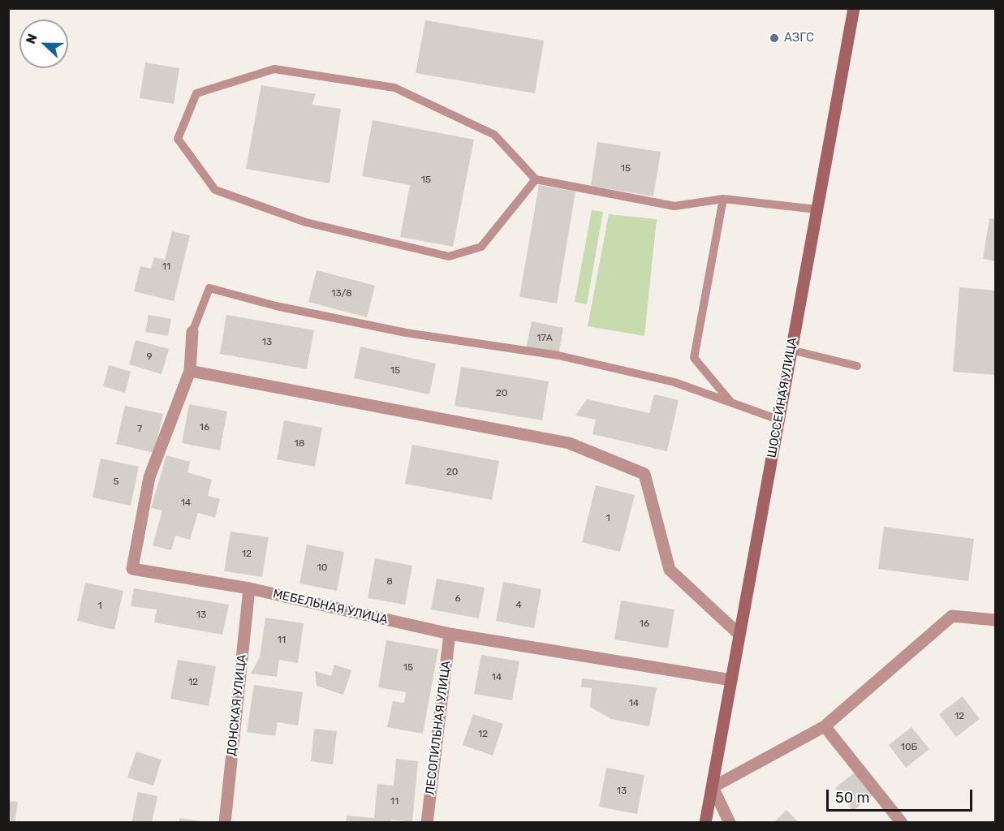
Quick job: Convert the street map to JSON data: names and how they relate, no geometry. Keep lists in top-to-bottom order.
{
  "streets": {
    "main road": ["ШОССЕЙНАЯ УЛИЦА"],
    "street": ["МЕБЕЛЬНАЯ УЛИЦА", "ДОНСКАЯ УЛИЦА", "ЛЕСОПИЛЬНАЯ УЛИЦА"]
  },
  "crossings": [
    ["ШОССЕЙНАЯ УЛИЦА", "МЕБЕЛЬНАЯ УЛИЦА"],
    ["МЕБЕЛЬНАЯ УЛИЦА", "ДОНСКАЯ УЛИЦА"],
    ["МЕБЕЛЬНАЯ УЛИЦА", "ЛЕСОПИЛЬНАЯ УЛИЦА"]
  ],
  "places": ["АЗГС"],
  "house_numbers": [
    "15",
    "15",
    "11",
    "13/8",
    "17А",
    "13",
    "9",
    "15",
    "20",
    "16",
    "7",
    "18",
    "20",
    "5",
    "14",
    "1",
    "12",
    "10",
    "8",
    "6",
    "4",
    "1",
    "13",
    "16",
    "11",
    "15",
    "14",
    "12",
    "14",
    "12",
    "12",
    "10Б",
    "13",
    "11"
  ],
  "scale_bar": "50 m",
  "north": "left"
}
